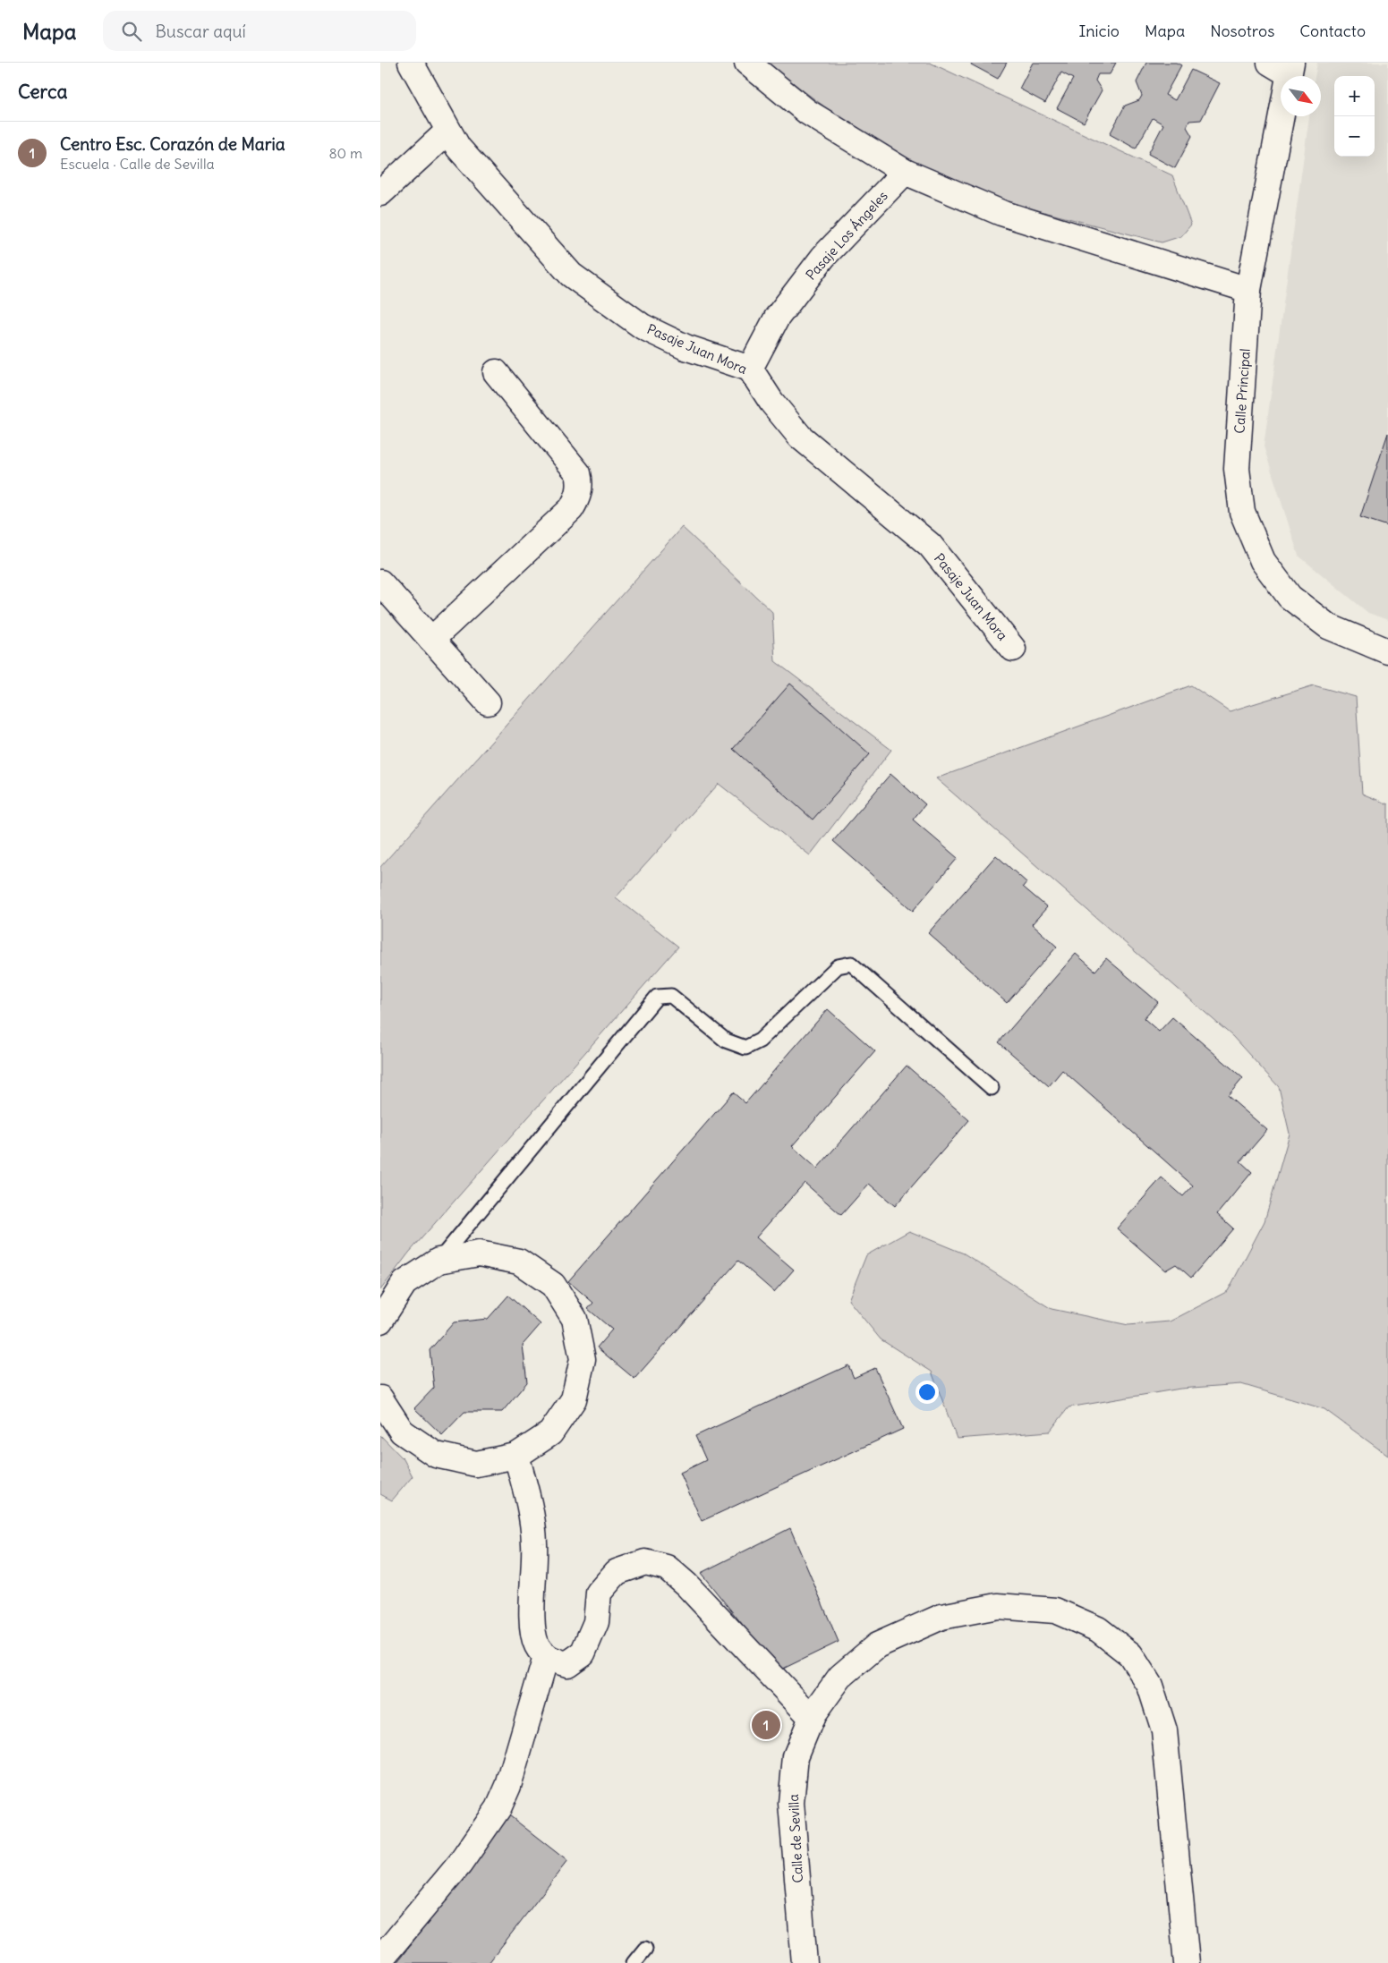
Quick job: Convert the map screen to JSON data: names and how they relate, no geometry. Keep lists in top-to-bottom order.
{
  "streets": {
    "street": [
      "Pasaje Los Ángeles",
      "Pasaje Juan Mora",
      "Calle Principal",
      "Calle de Sevilla"
    ]
  },
  "crossings": [
    ["Pasaje Los Ángeles", "Pasaje Juan Mora"]
  ],
  "north": "bottom right",
  "page": {
    "header": "Mapa",
    "search": "Buscar aquí",
    "nav": [
      "Inicio",
      "Mapa",
      "Nosotros",
      "Contacto"
    ],
    "heading": "Cerca",
    "map_buttons": ["+", "−"],
    "list": [
      {
        "mark": "1",
        "name": "Centro Esc. Corazón de Maria",
        "note": "Escuela · Calle de Sevilla",
        "value": "80 m"
      }
    ],
    "pins": "1"
  }
}
